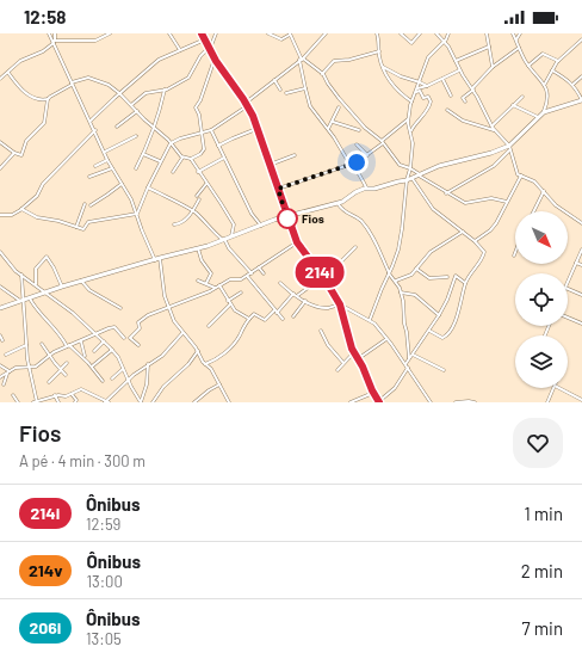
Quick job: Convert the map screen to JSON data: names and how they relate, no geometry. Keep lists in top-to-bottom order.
{
  "places": ["Fios"],
  "lines": ["bus line 214i"],
  "north": "bottom right",
  "page": {
    "status": "12:58",
    "on_map": "214i",
    "heading": ["Fios", "A pé · 4 min · 300 m"],
    "list": [
      {
        "mark": "214i",
        "name": "Ônibus",
        "note": "12:59",
        "value": "1 min"
      },
      {
        "mark": "214v",
        "name": "Ônibus",
        "note": "13:00",
        "value": "2 min"
      },
      {
        "mark": "206i",
        "name": "Ônibus",
        "note": "13:05",
        "value": "7 min"
      }
    ]
  }
}
